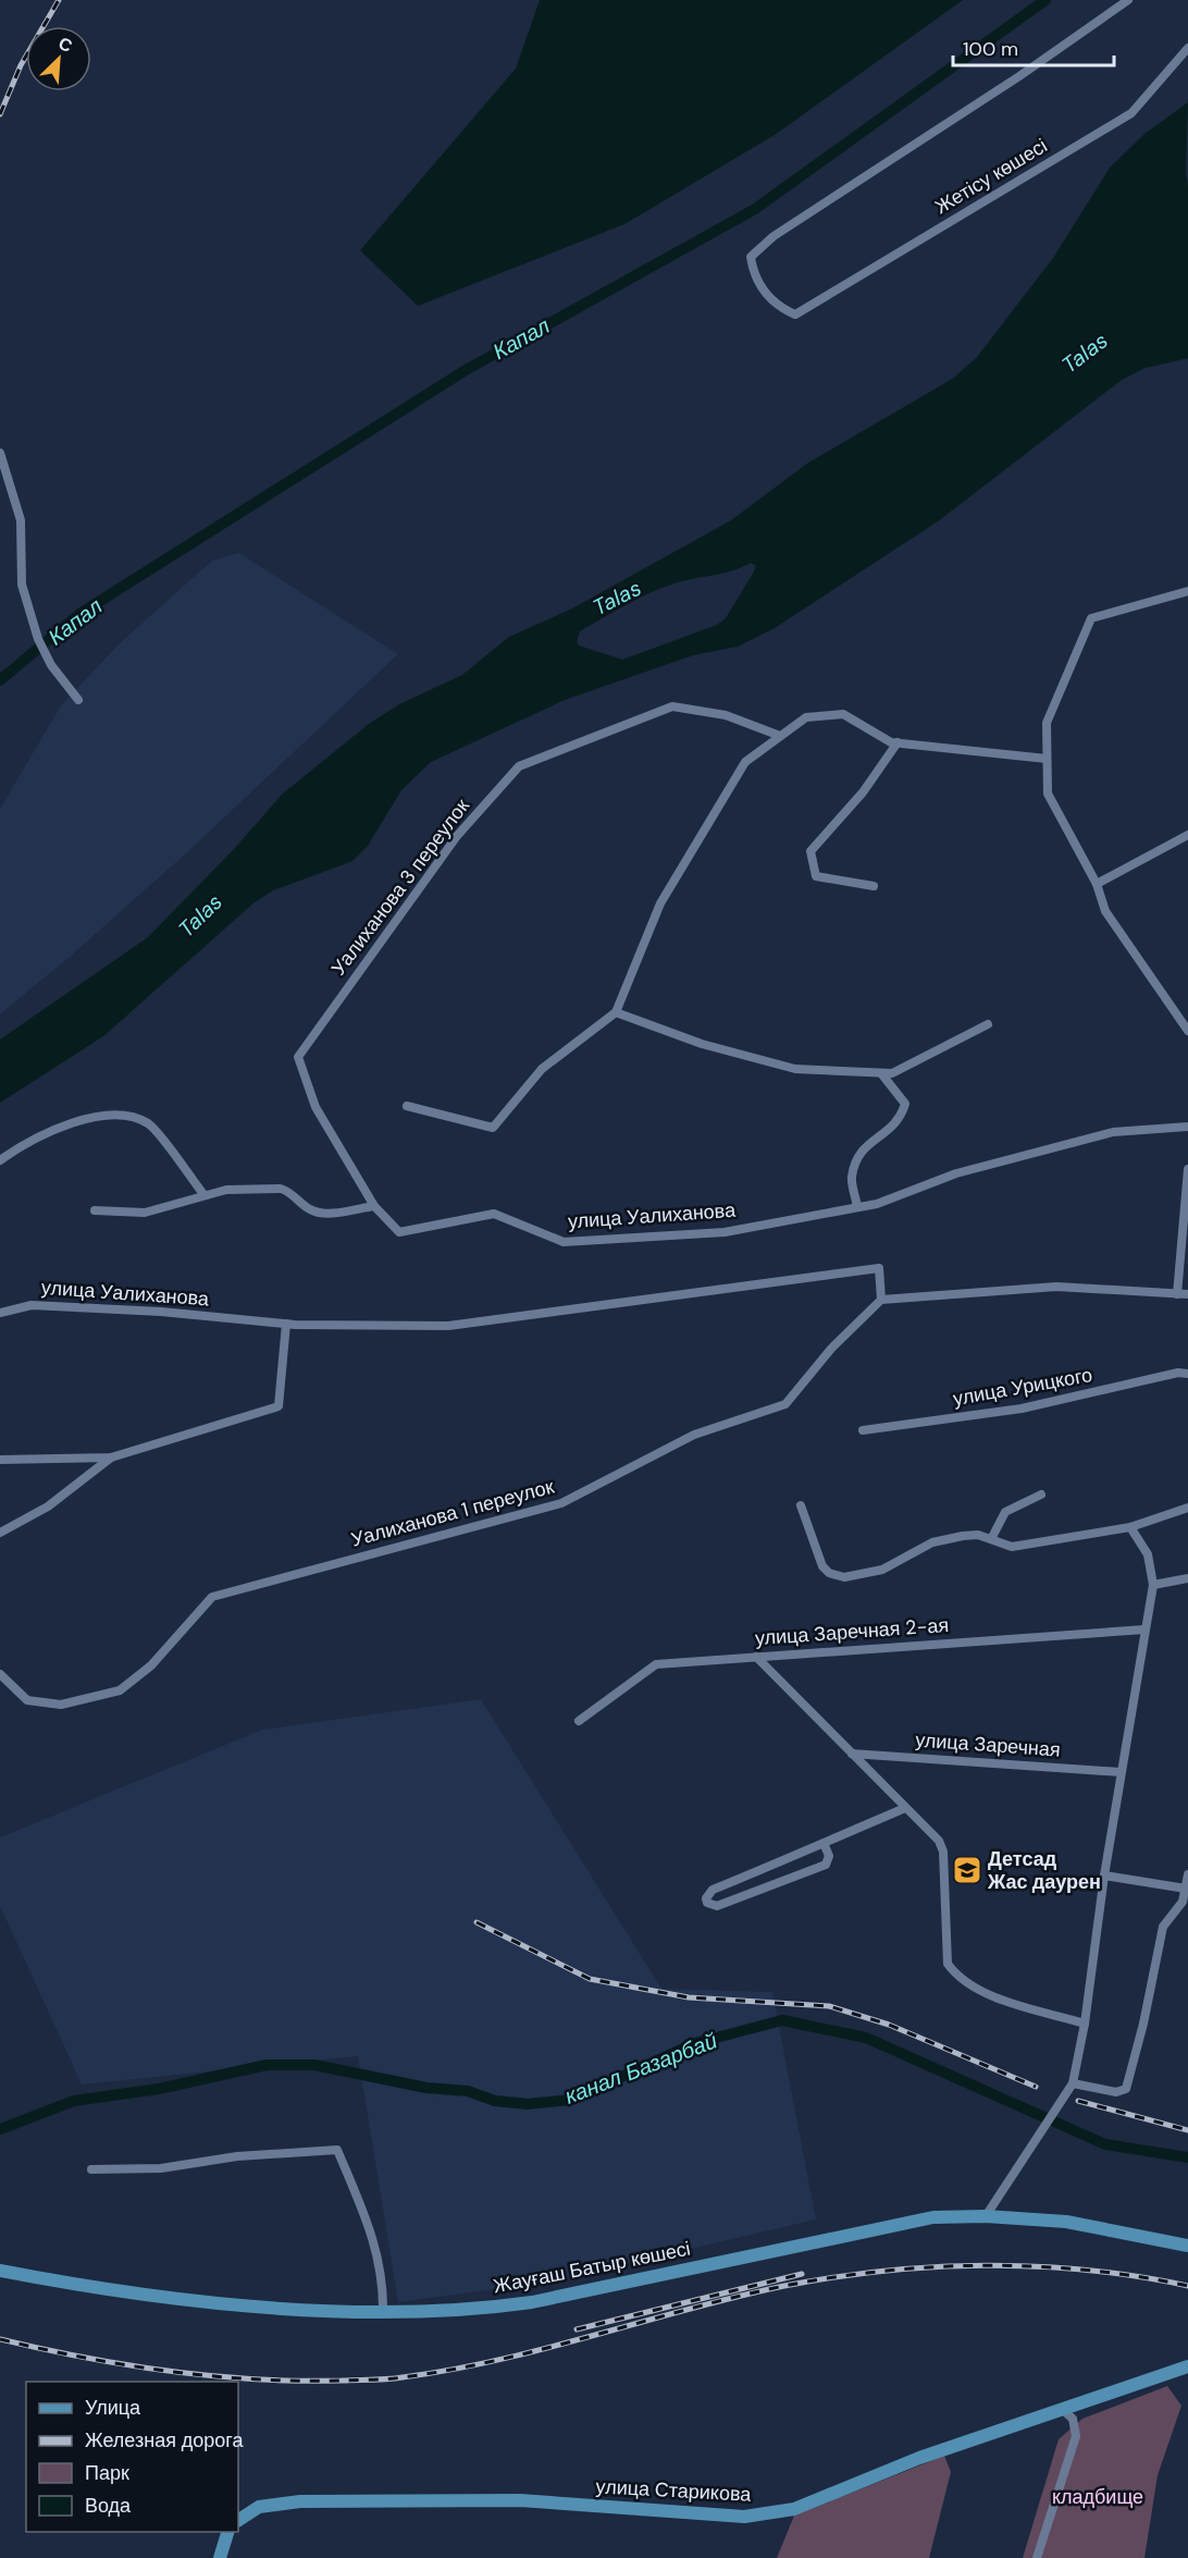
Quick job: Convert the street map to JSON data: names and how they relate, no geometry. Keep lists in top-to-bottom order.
{
  "streets": {
    "main road": ["Жауғаш Батыр көшесі", "улица Старикова"],
    "street": [
      "Жетісу көшесі",
      "Уалиханова 3 переулок",
      "улица Уалиханова",
      "улица Урицкого",
      "Уалиханова 1 переулок",
      "улица Заречная 2-ая",
      "улица Заречная"
    ]
  },
  "crossings": [
    ["Уалиханова 3 переулок", "улица Уалиханова"],
    ["улица Уалиханова", "Уалиханова 1 переулок"]
  ],
  "water": ["Капал", "Talas", "канал Базарбай"],
  "parks": ["кладбище"],
  "places": {
    "school or university": ["Детсад Жас даурен"]
  },
  "legend": [
    "Улица",
    "Железная дорога",
    "Парк",
    "Вода"
  ],
  "scale_bar": "100 m",
  "north": "top right"
}
